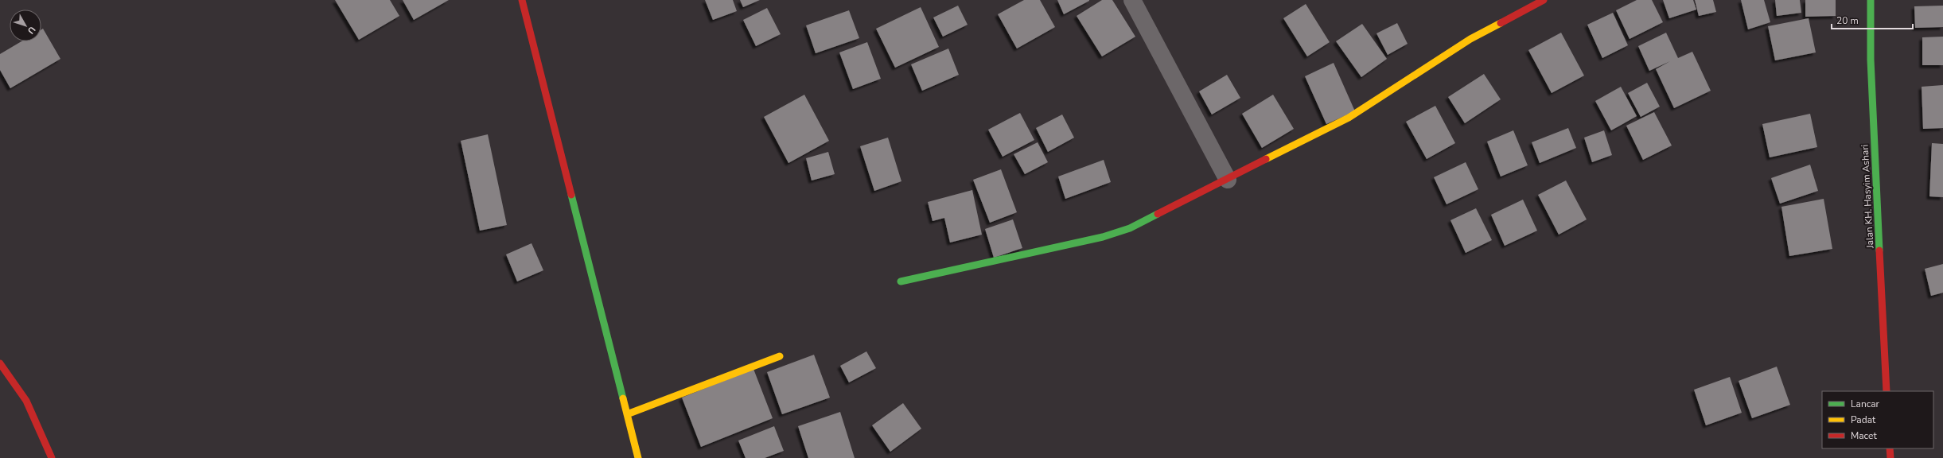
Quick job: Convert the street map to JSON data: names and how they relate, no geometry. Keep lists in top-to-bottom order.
{
  "streets": {
    "street": ["Jalan KH. Hasyim Ashari"]
  },
  "legend": ["Lancar", "Padat", "Macet"],
  "scale_bar": "20 m",
  "north": "bottom right"
}
